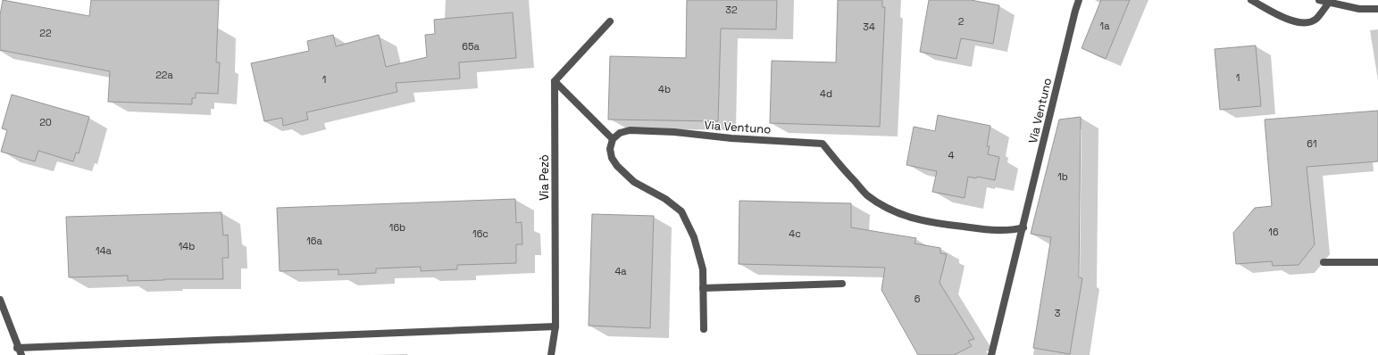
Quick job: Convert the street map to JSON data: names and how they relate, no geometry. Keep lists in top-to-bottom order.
{
  "streets": {
    "street": ["Via Ventuno", "Via Pezò"]
  },
  "house_numbers": [
    "32",
    "2",
    "1a",
    "34",
    "22",
    "65a",
    "22a",
    "1",
    "1",
    "4b",
    "4d",
    "20",
    "61",
    "4",
    "1b",
    "16b",
    "16",
    "16c",
    "4c",
    "16a",
    "14b",
    "14a",
    "4a",
    "6",
    "3"
  ]
}
